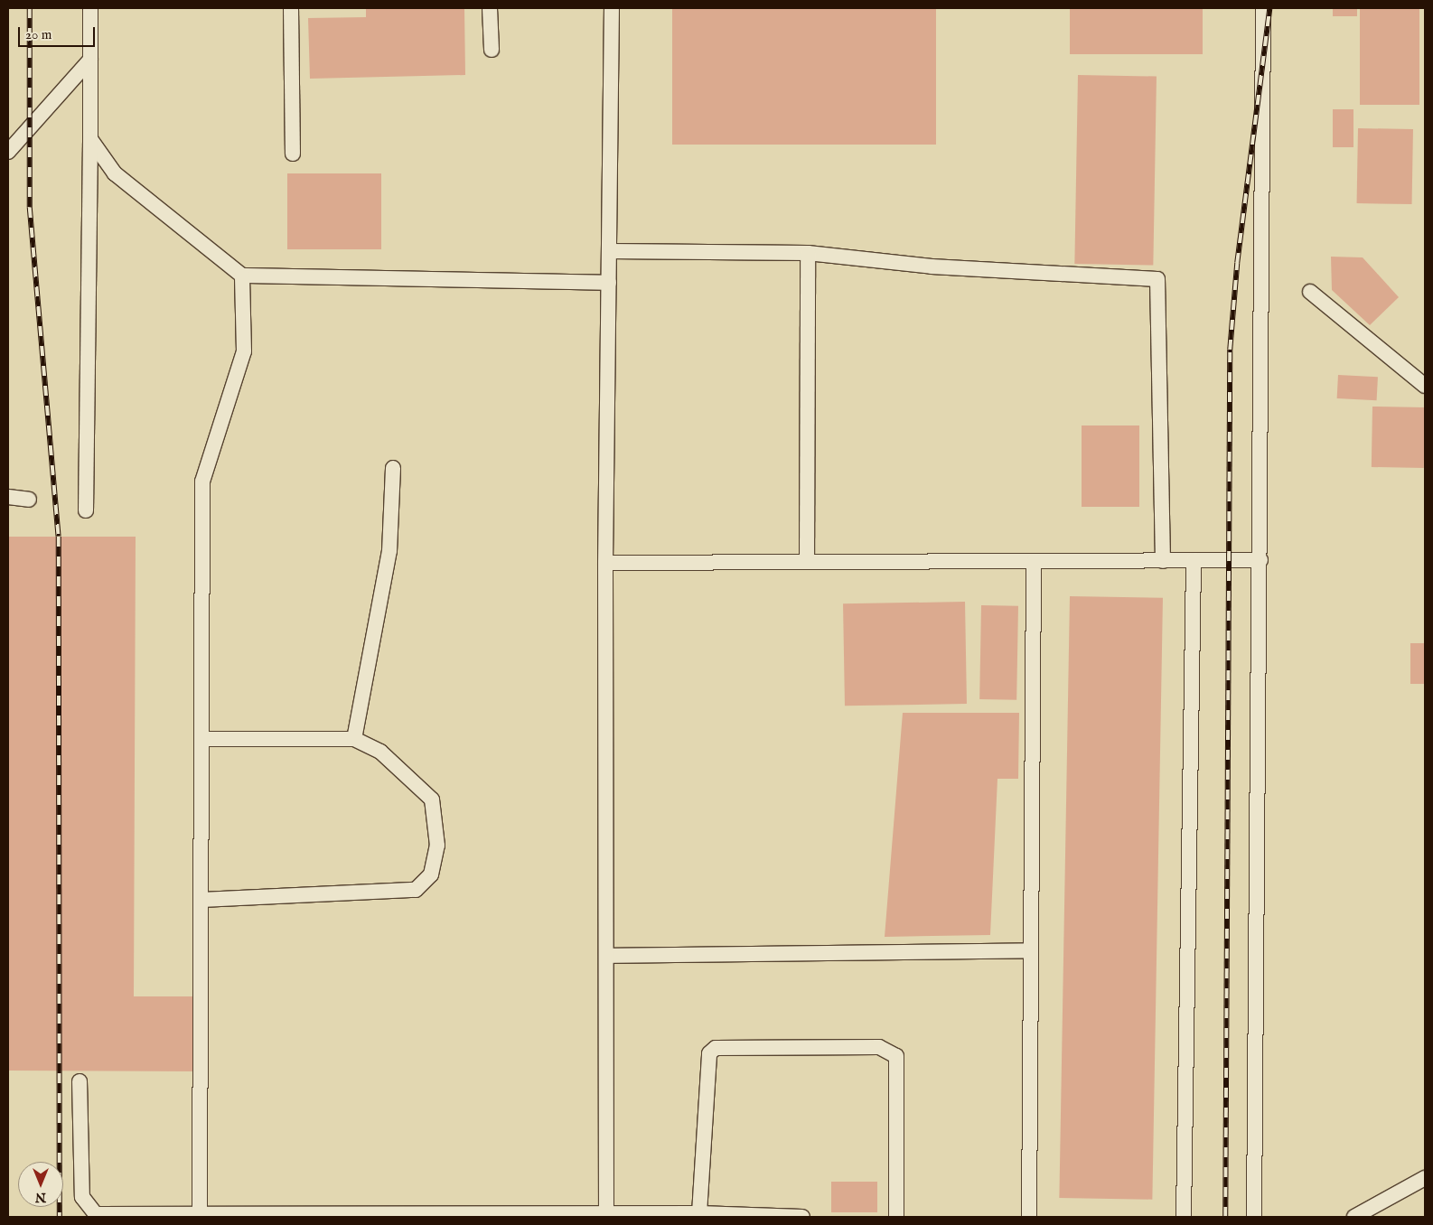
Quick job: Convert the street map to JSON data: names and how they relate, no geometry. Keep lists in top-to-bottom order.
{
  "scale_bar": "20 m",
  "north": "bottom"
}
